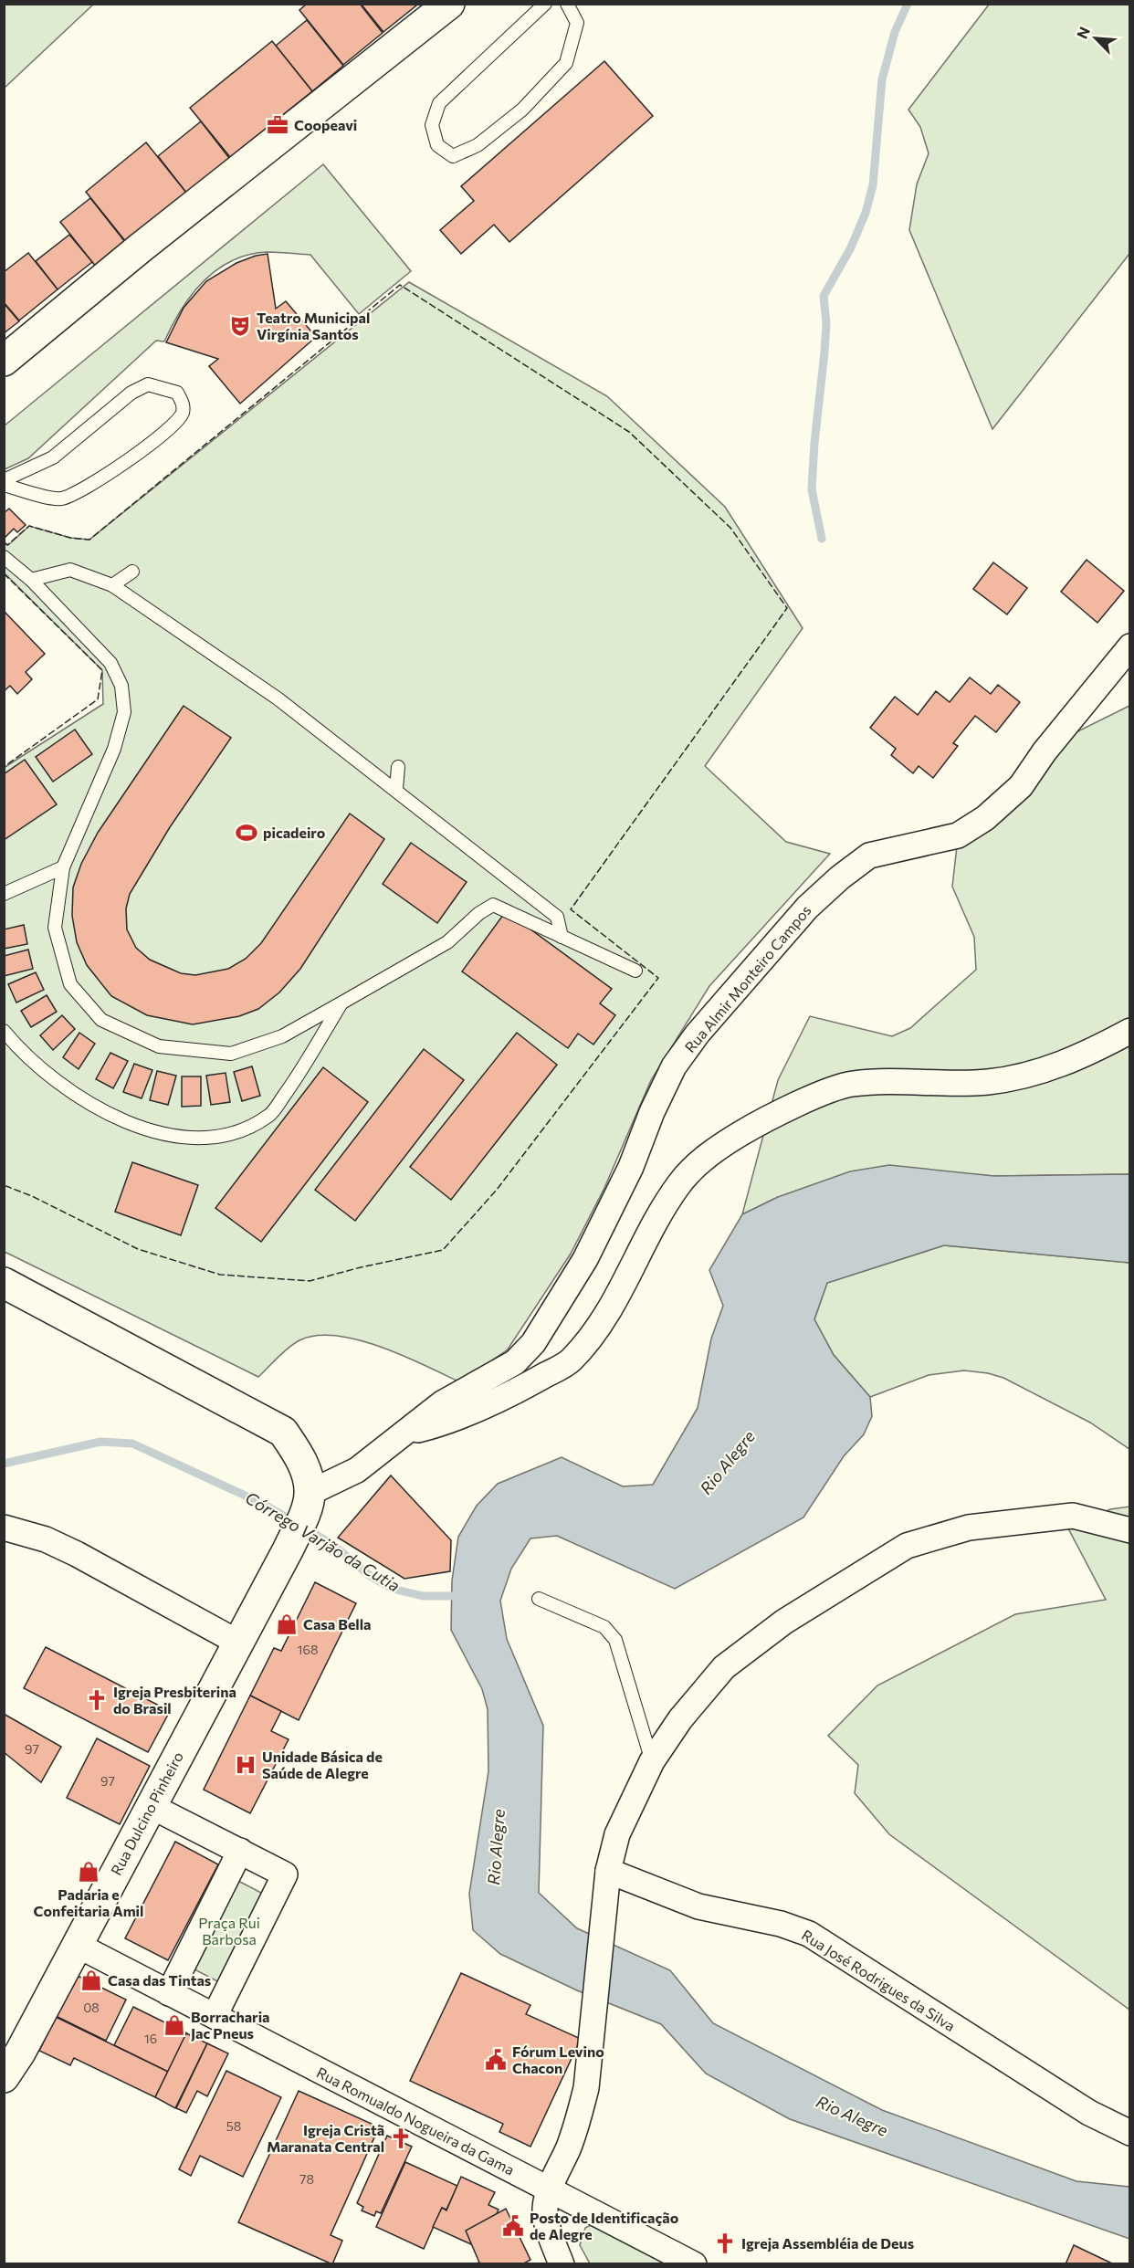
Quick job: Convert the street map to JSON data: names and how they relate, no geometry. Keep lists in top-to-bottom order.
{
  "streets": {
    "highway": ["Rua Dulcino Pinheiro"],
    "street": ["Rua Almir Monteiro Campos", "Rua José Rodrigues da Silva", "Rua Romualdo Nogueira da Gama"]
  },
  "crossings": [
    ["Rua Almir Monteiro Campos", "Rua Dulcino Pinheiro"]
  ],
  "water": ["Rio Alegre", "Córrego Varjão da Cutia"],
  "parks": ["Praça Rui Barbosa"],
  "places": {
    "office": ["Coopeavi"],
    "theatre": ["Teatro Municipal Virgínia Santos"],
    "sports": ["picadeiro"],
    "shop": [
      "Casa Bella",
      "Padaria e Confeitaria Amil",
      "Casa das Tintas",
      "Borracharia Jac Pneus"
    ],
    "church": ["Igreja Presbiterina do Brasil", "Igreja Cristã Maranata Central", "Igreja Assembléia de Deus"],
    "hospital": ["Unidade Básica de Saúde de Alegre"],
    "public building": ["Fórum Levino Chacon", "Posto de Identificação de Alegre"]
  },
  "house_numbers": [
    "168",
    "97",
    "97",
    "08",
    "16",
    "58",
    "78"
  ],
  "north": "top left"
}
